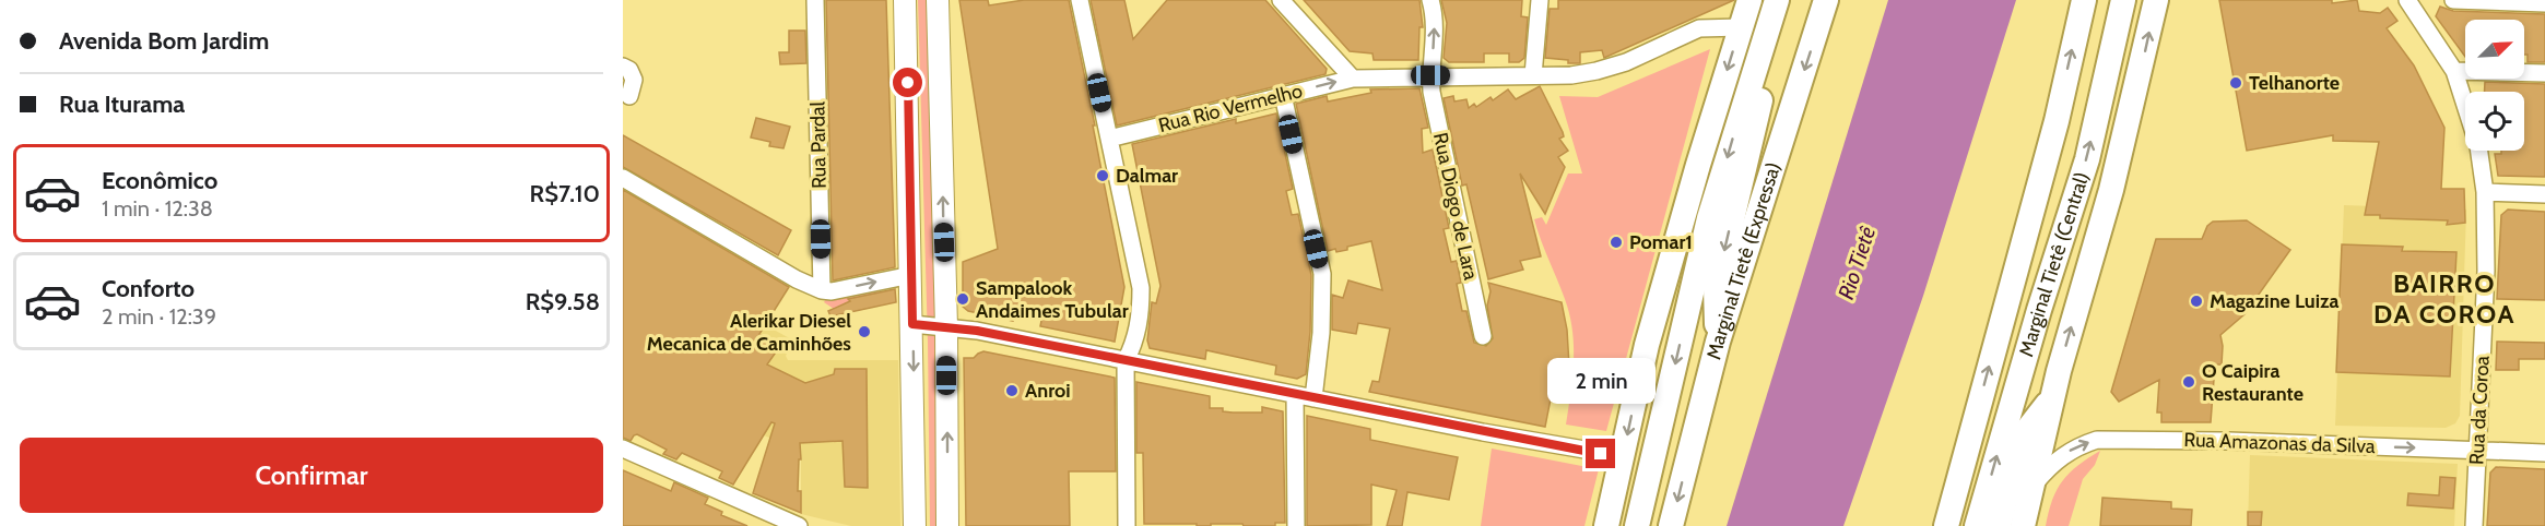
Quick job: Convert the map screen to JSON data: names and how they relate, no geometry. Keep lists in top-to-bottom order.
{
  "streets": {
    "highway": ["Marginal Tietê (Expressa)", "Marginal Tietê (Central)"],
    "street": [
      "Rua Rio Vermelho",
      "Rua Pardal",
      "Rua Diogo de Lara",
      "Rua da Coroa",
      "Rua Amazonas da Silva"
    ]
  },
  "crossings": [
    ["Rua Rio Vermelho", "Rua Diogo de Lara"],
    ["Rua da Coroa", "Rua Amazonas da Silva"]
  ],
  "one_way": ["Rua Amazonas da Silva"],
  "districts": ["BAIRRO DA COROA"],
  "water": ["Rio Tietê"],
  "places": [
    "Telhanorte",
    "Dalmar",
    "Pomar1",
    "Sampalook Andaimes Tubular",
    "Magazine Luiza",
    "Alerikar Diesel Mecanica de Caminhões",
    "O Caipira Restaurante",
    "Anroi"
  ],
  "north": "top right",
  "page": {
    "banner": ["Avenida Bom Jardim", "Rua Iturama"],
    "list": [
      {
        "name": "Econômico",
        "note": "1 min · 12:38",
        "value": "R$7.10"
      },
      {
        "name": "Conforto",
        "note": "2 min · 12:39",
        "value": "R$9.58"
      }
    ],
    "bubble": "2 min",
    "buttons": "Confirmar"
  }
}
